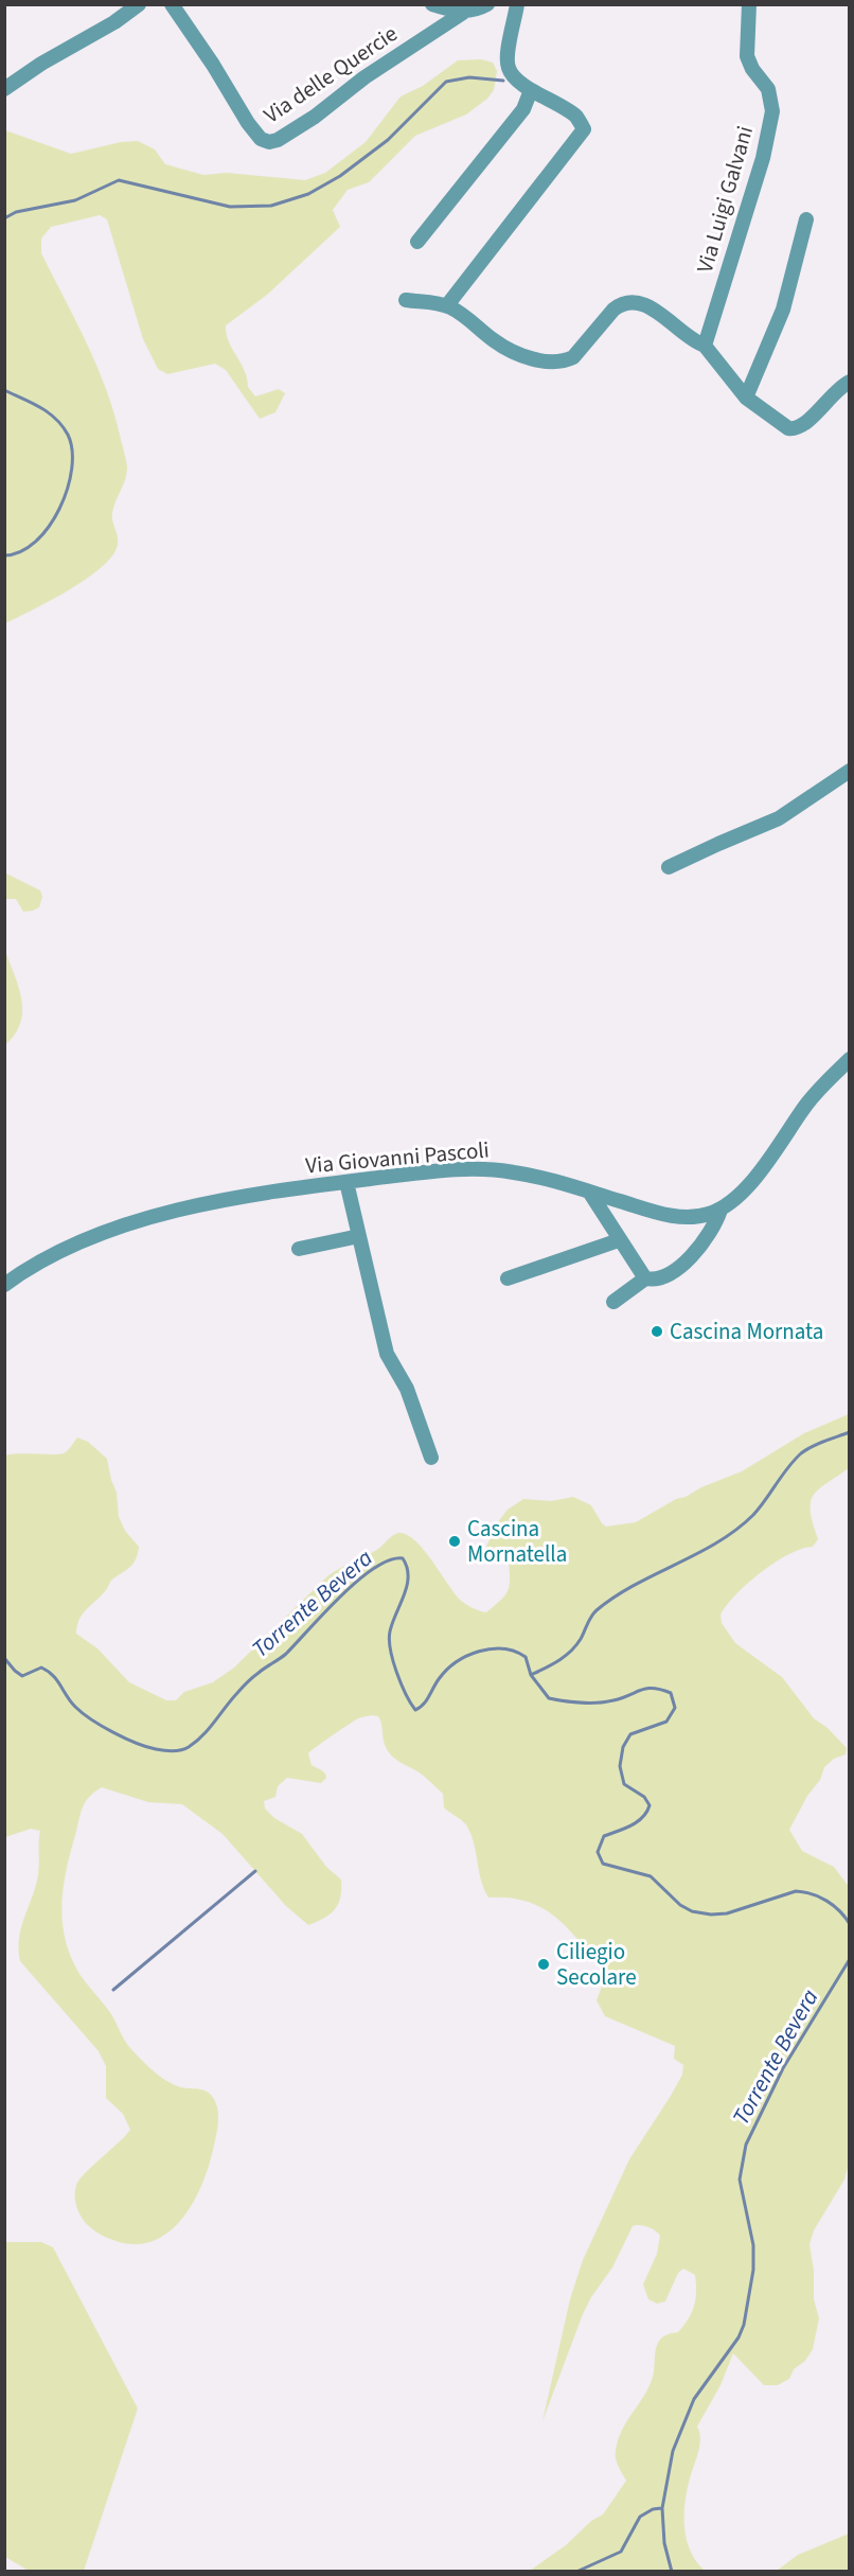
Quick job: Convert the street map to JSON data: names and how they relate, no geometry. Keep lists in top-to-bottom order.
{
  "streets": {
    "street": ["Via delle Quercie", "Via Luigi Galvani", "Via Giovanni Pascoli"]
  },
  "water": ["Torrente Bevera"],
  "places": ["Cascina Mornata", "Cascina Mornatella", "Ciliegio Secolare"]
}
